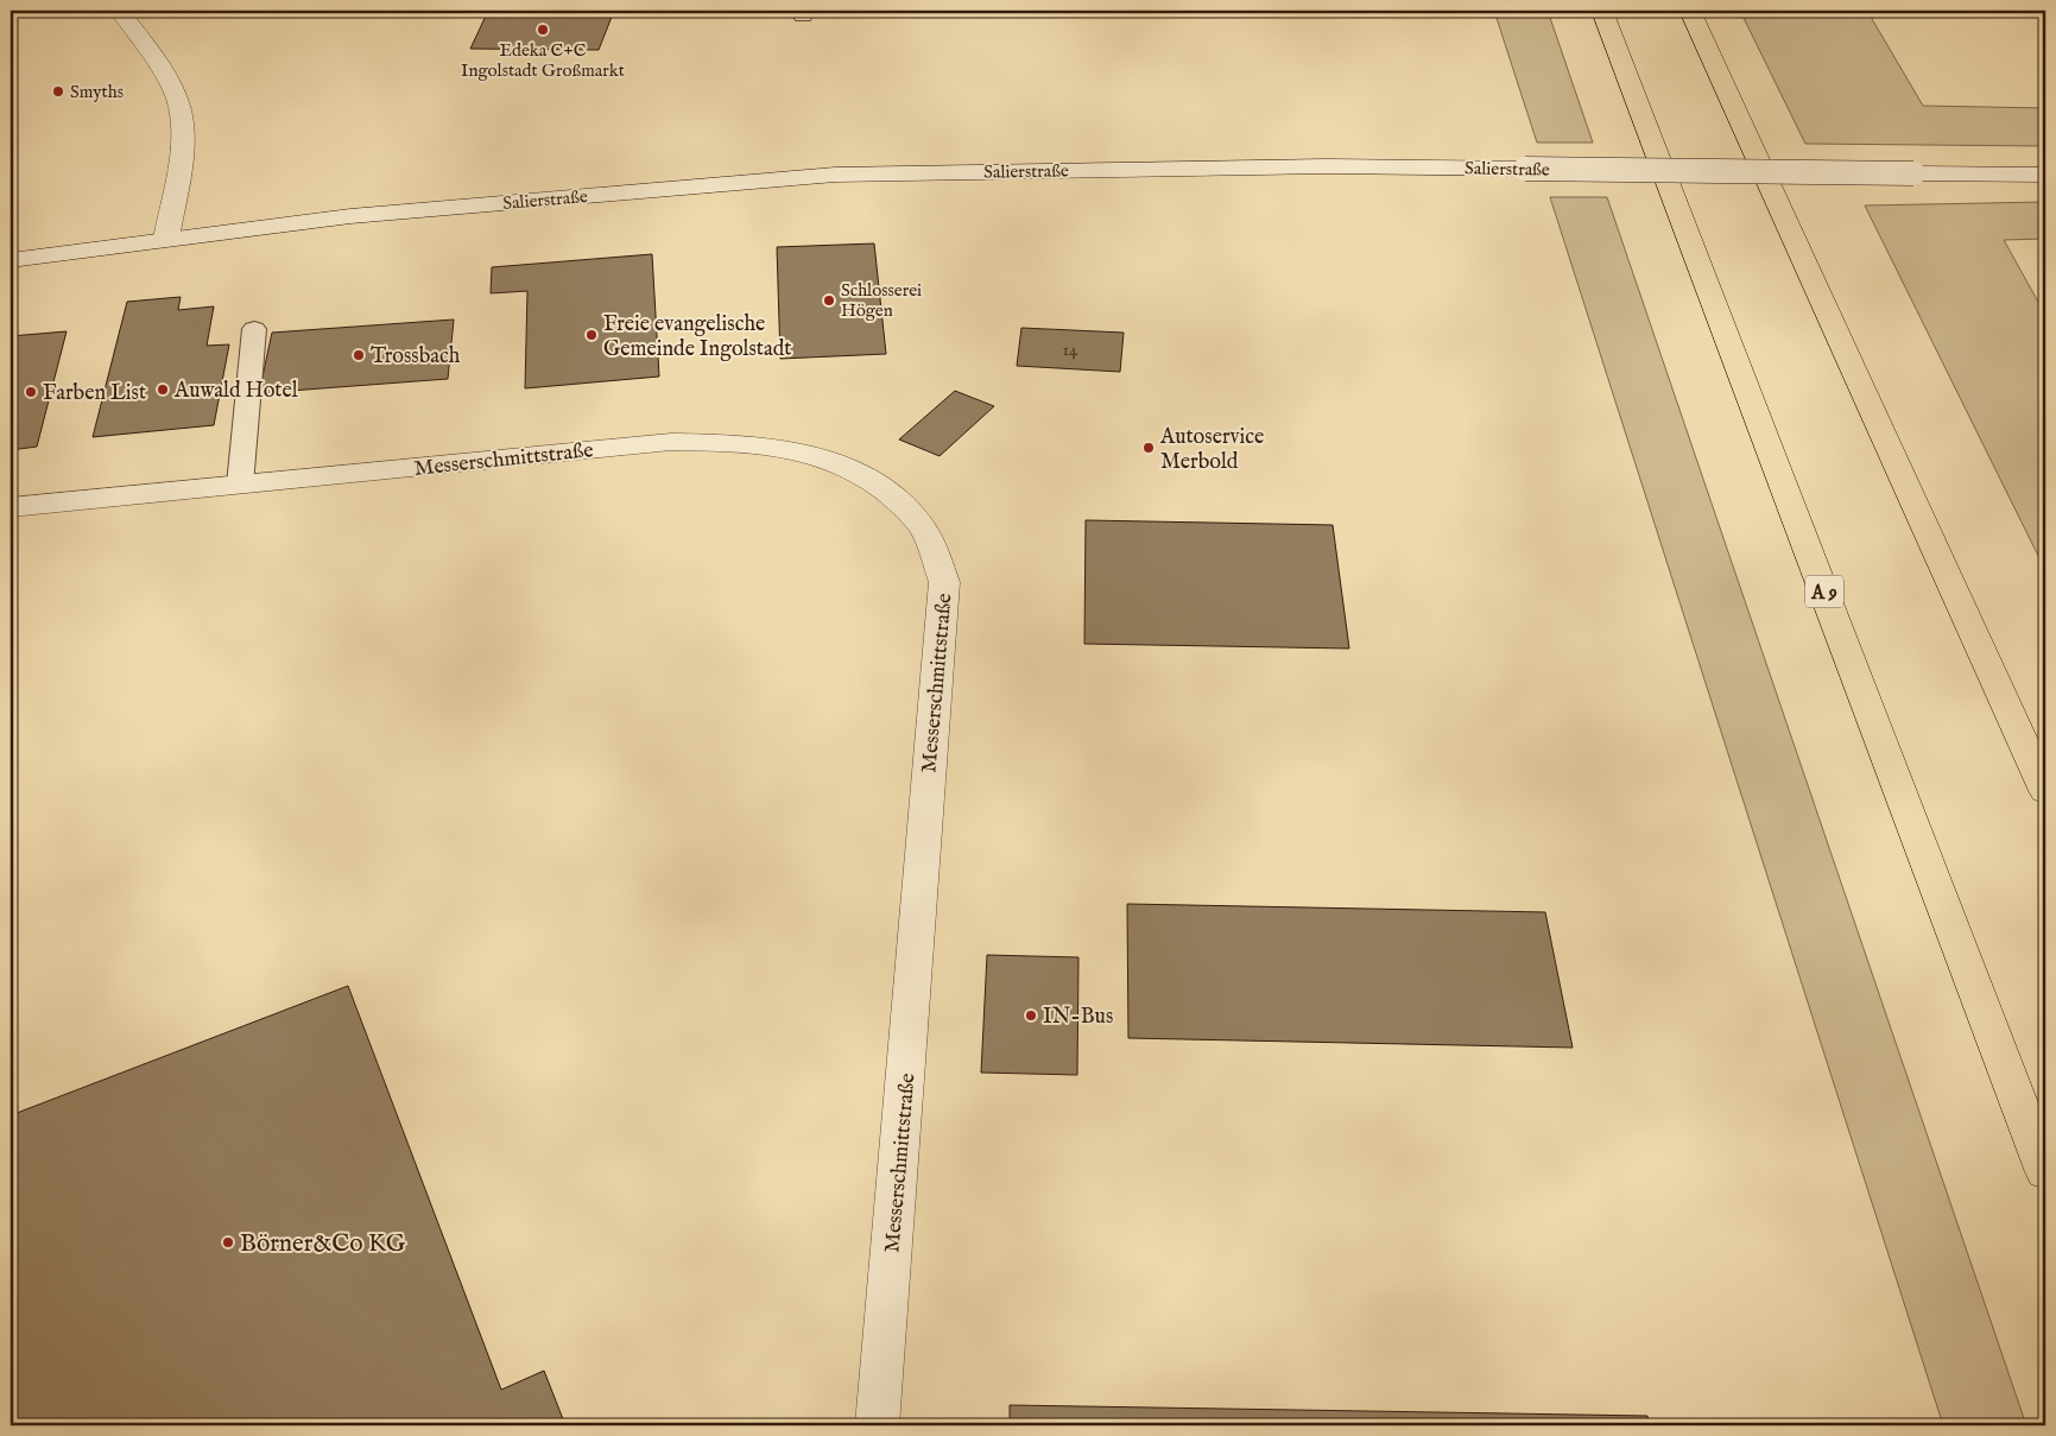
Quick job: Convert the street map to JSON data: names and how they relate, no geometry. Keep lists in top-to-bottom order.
{
  "streets": {
    "highway": ["A 9"],
    "street": ["Salierstraße", "Messerschmittstraße"]
  },
  "places": [
    "Edeka C+C Ingolstadt Großmarkt",
    "Smyths",
    "Schlosserei Högen",
    "Freie evangelische Gemeinde Ingolstadt",
    "Trossbach",
    "Auwald Hotel",
    "Farben List",
    "Autoservice Merbold",
    "IN-Bus",
    "Börner&Co KG"
  ],
  "house_numbers": ["14"]
}
